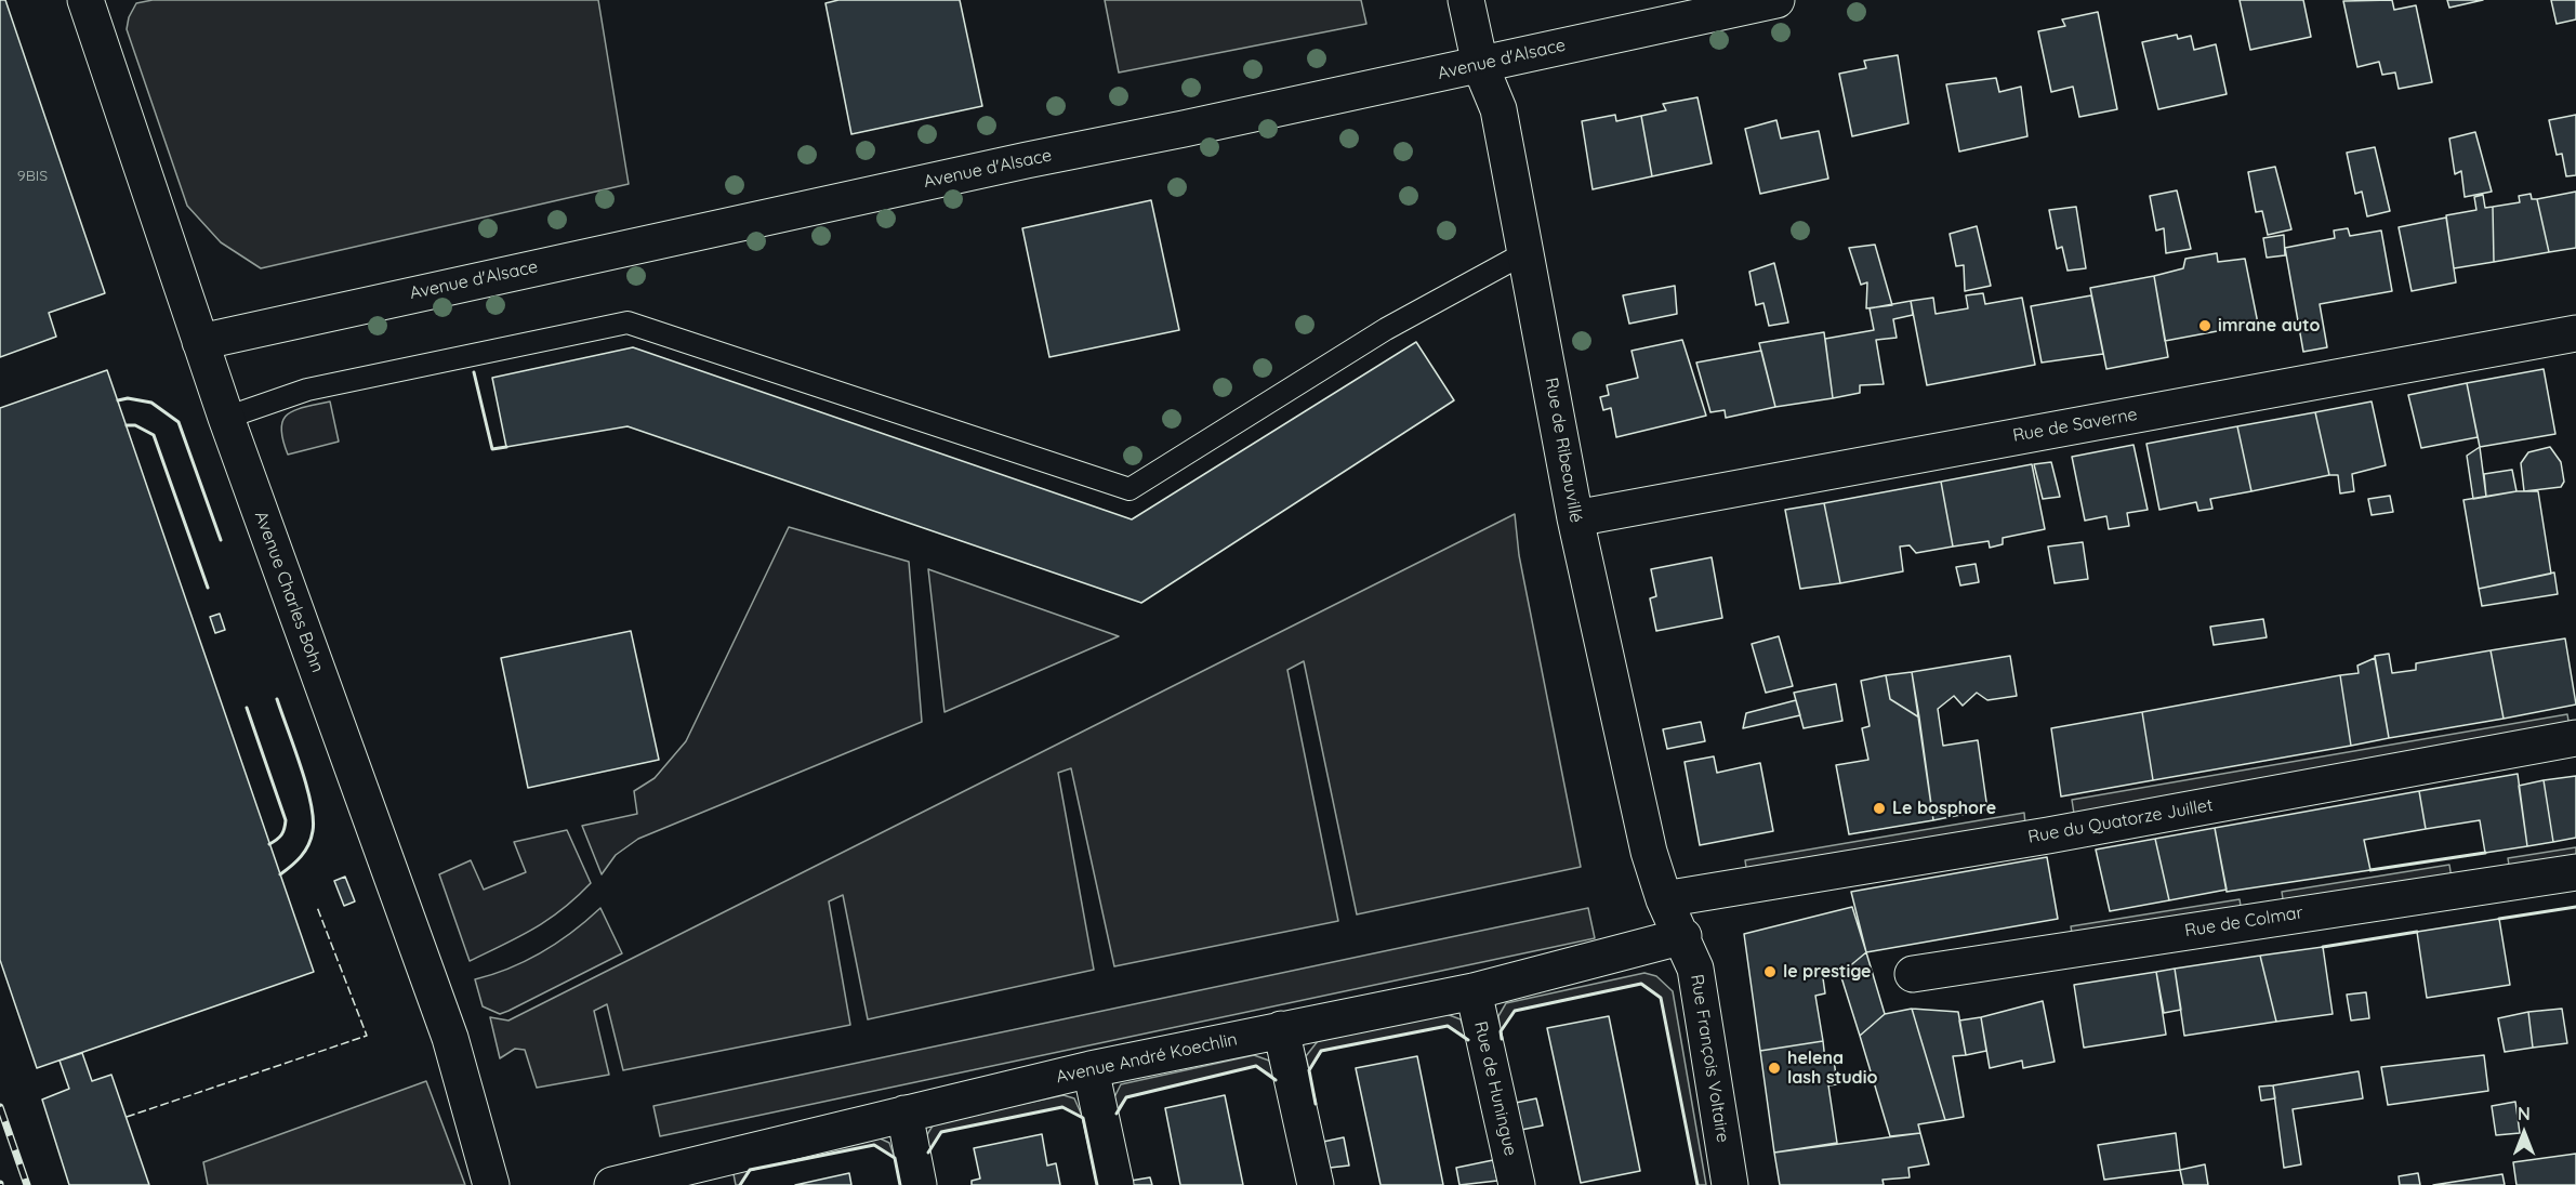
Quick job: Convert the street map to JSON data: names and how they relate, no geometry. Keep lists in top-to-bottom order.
{
  "streets": {
    "street": [
      "Avenue d'Alsace",
      "Rue de Saverne",
      "Rue de Ribeauvillé",
      "Avenue Charles Bohn",
      "Rue du Quatorze Juillet",
      "Rue de Colmar",
      "Avenue André Koechlin",
      "Rue François Voltaire",
      "Rue de Huningue"
    ]
  },
  "crossings": [
    ["Avenue d'Alsace", "Rue de Ribeauvillé"],
    ["Avenue d'Alsace", "Avenue Charles Bohn"],
    ["Rue de Saverne", "Rue de Ribeauvillé"],
    ["Rue de Ribeauvillé", "Rue du Quatorze Juillet"],
    ["Rue de Ribeauvillé", "Rue François Voltaire"],
    ["Rue du Quatorze Juillet", "Rue François Voltaire"],
    ["Avenue André Koechlin", "Rue François Voltaire"],
    ["Avenue André Koechlin", "Rue de Huningue"]
  ],
  "places": [
    "imrane auto",
    "Le bosphore",
    "le prestige",
    "helena lash studio"
  ],
  "house_numbers": ["9BIS"],
  "north": "top"
}
